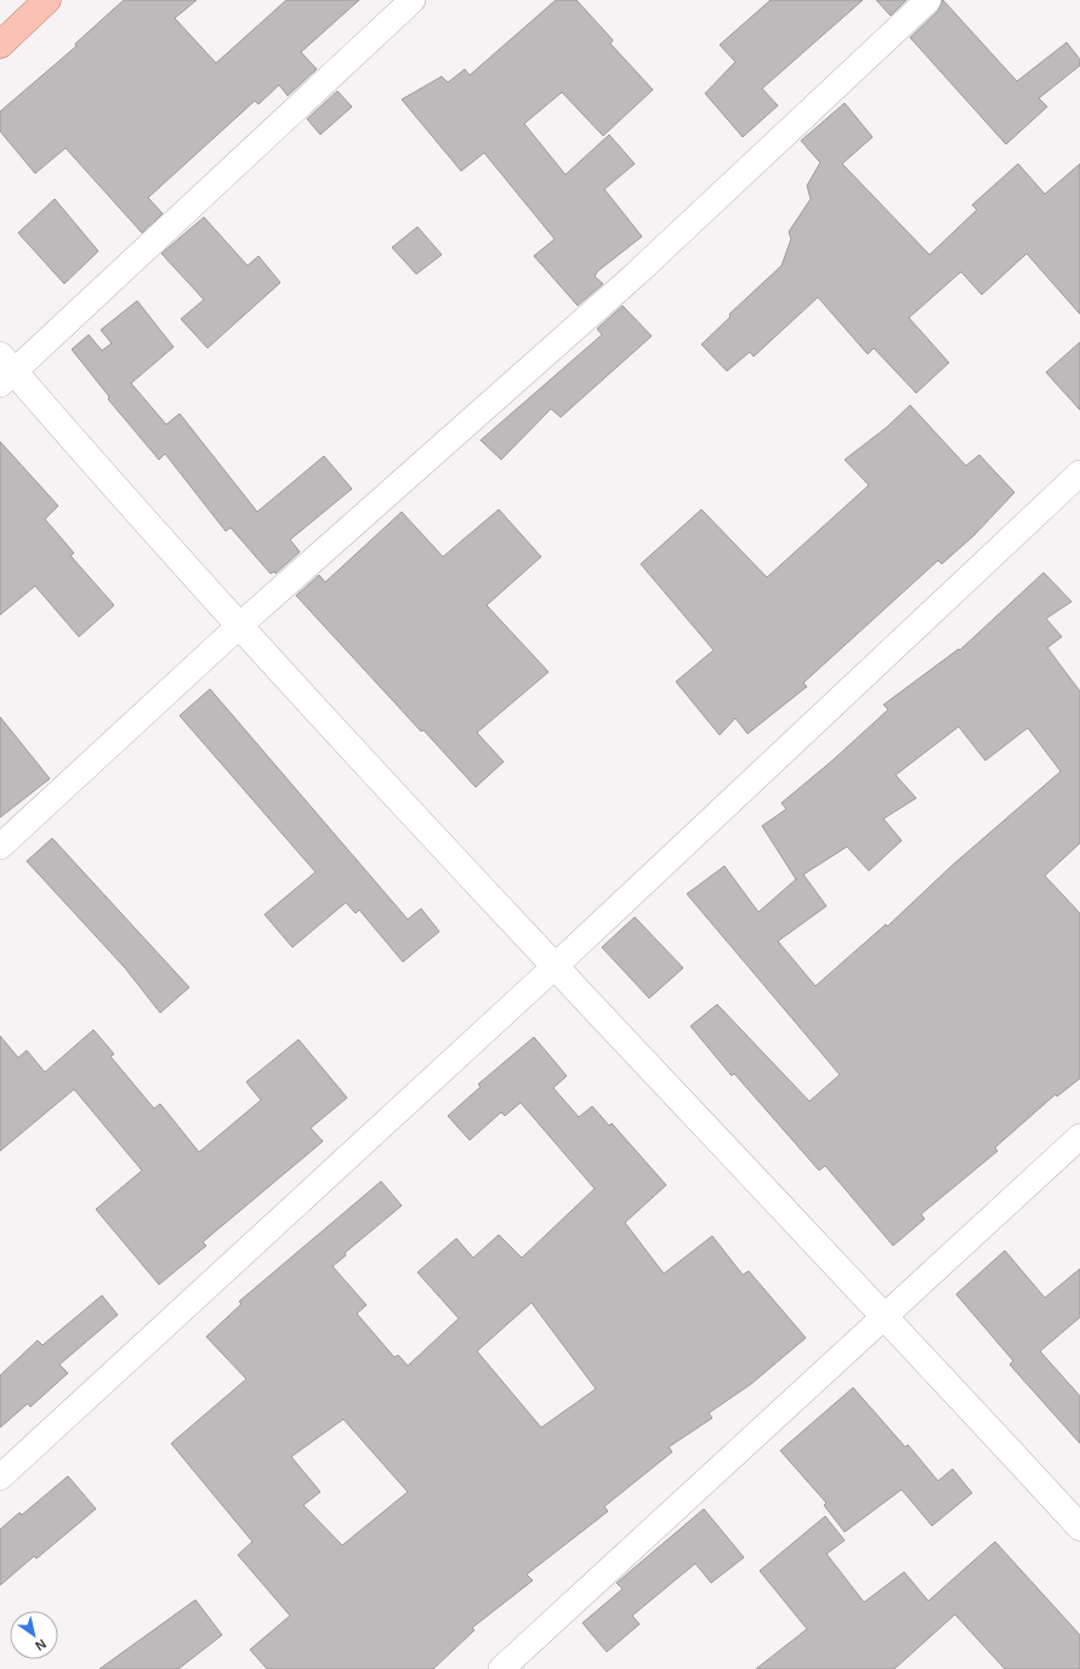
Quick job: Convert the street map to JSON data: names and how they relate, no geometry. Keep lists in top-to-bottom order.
{
  "north": "bottom right"
}
